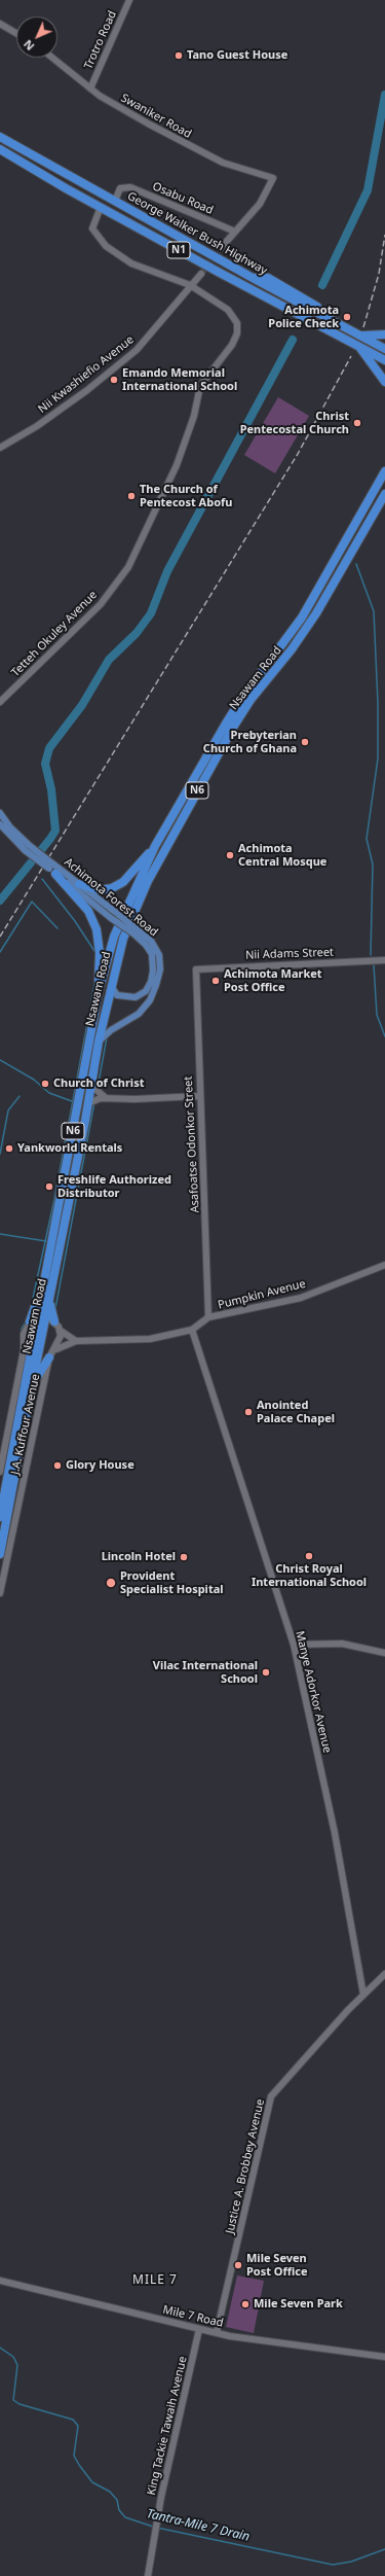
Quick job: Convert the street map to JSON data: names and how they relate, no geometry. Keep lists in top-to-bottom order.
{
  "streets": {
    "highway": [
      "George Walker Bush Highway",
      "N1",
      "Nsawam Road",
      "N6"
    ],
    "main road": ["Achimota Forest Road"],
    "street": [
      "Trotro Road",
      "Swaniker Road",
      "Osabu Road",
      "Nii Kwashiefio Avenue",
      "Tetteh Okuley Avenue",
      "Nii Adams Street",
      "Asafoatse Odonkor Street",
      "Pumpkin Avenue",
      "J.A. Kuffour Avenue",
      "Manye Adorkor Avenue",
      "Justice A. Brobbey Avenue",
      "Mile 7 Road",
      "King Tackie Tawaih Avenue"
    ]
  },
  "crossings": [
    ["Trotro Road", "Swaniker Road"],
    ["Swaniker Road", "Osabu Road"],
    ["Osabu Road", "George Walker Bush Highway"],
    ["George Walker Bush Highway", "Tetteh Okuley Avenue"],
    ["Nii Kwashiefio Avenue", "Tetteh Okuley Avenue"],
    ["Nsawam Road", "Achimota Forest Road"],
    ["Nii Adams Street", "Asafoatse Odonkor Street"],
    ["Asafoatse Odonkor Street", "Pumpkin Avenue"],
    ["Pumpkin Avenue", "Manye Adorkor Avenue"],
    ["Manye Adorkor Avenue", "Justice A. Brobbey Avenue"],
    ["Justice A. Brobbey Avenue", "Mile 7 Road"],
    ["Mile 7 Road", "King Tackie Tawaih Avenue"]
  ],
  "districts": ["MILE 7"],
  "water": ["Tantra-Mile 7 Drain"],
  "places": [
    "Tano Guest House",
    "Achimota Police Check",
    "Emando Memorial International School",
    "Christ Pentecostal Church",
    "The Church of Pentecost Abofu",
    "Prebyterian Church of Ghana",
    "Achimota Central Mosque",
    "Achimota Market Post Office",
    "Church of Christ",
    "Yankworld Rentals",
    "Freshlife Authorized Distributor",
    "Anointed Palace Chapel",
    "Glory House",
    "Christ Royal International School",
    "Lincoln Hotel",
    "Provident Specialist Hospital",
    "Vilac International School",
    "Mile Seven Post Office",
    "Mile Seven Park"
  ],
  "north": "bottom left"
}
